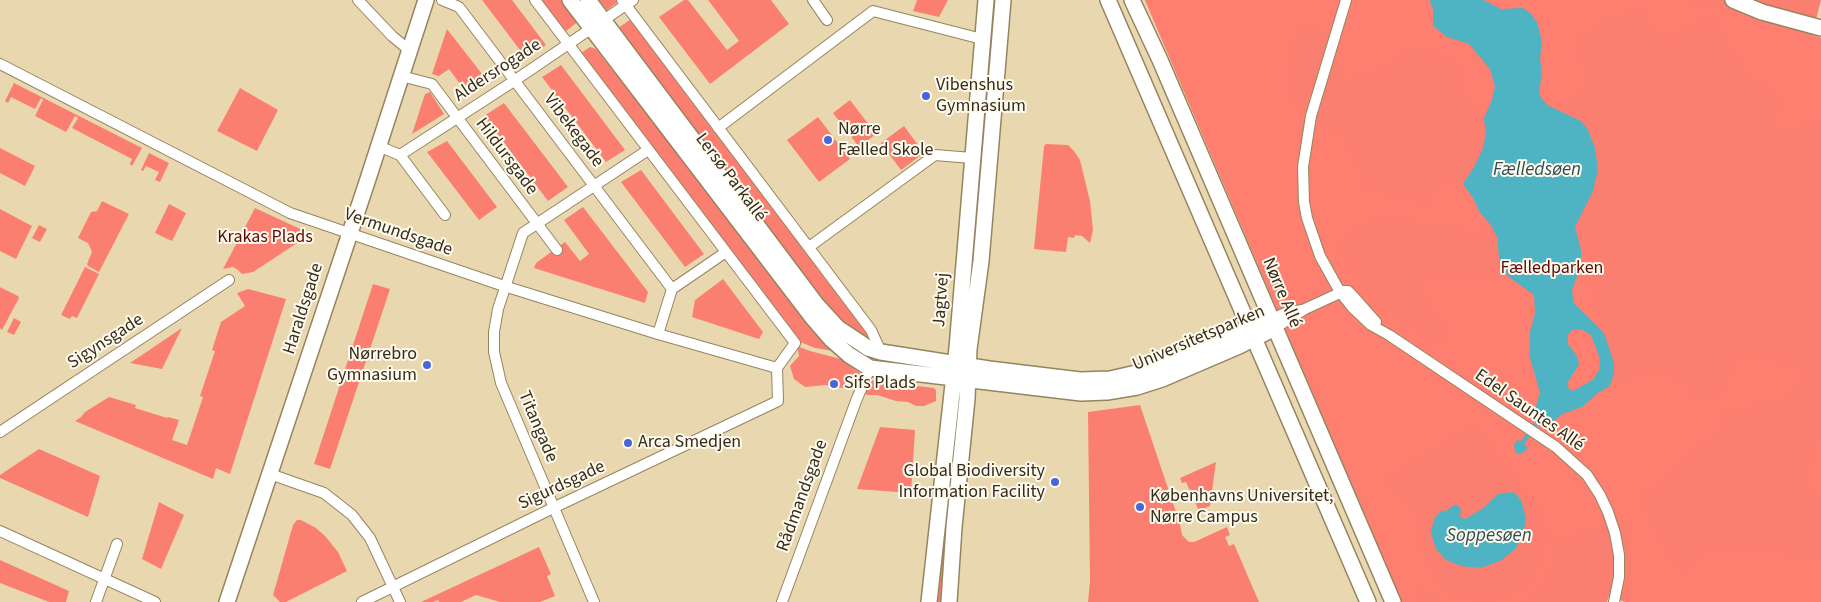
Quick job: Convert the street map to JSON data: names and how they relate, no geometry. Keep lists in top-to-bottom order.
{
  "streets": {
    "street": [
      "Aldersrogade",
      "Vibekegade",
      "Hildursgade",
      "Lersø Parkallé",
      "Vermundsgade",
      "Nørre Allé",
      "Jagtvej",
      "Haraldsgade",
      "Universitetsparken",
      "Sigynsgade",
      "Edel Sauntes Allé",
      "Titangade",
      "Sigurdsgade",
      "Rådmandsgade"
    ]
  },
  "crossings": [
    ["Aldersrogade", "Vibekegade"],
    ["Aldersrogade", "Hildursgade"],
    ["Aldersrogade", "Lersø Parkallé"],
    ["Vibekegade", "Titangade"],
    ["Hildursgade", "Haraldsgade"],
    ["Hildursgade", "Titangade"],
    ["Lersø Parkallé", "Jagtvej"],
    ["Lersø Parkallé", "Universitetsparken"],
    ["Lersø Parkallé", "Rådmandsgade"],
    ["Vermundsgade", "Haraldsgade"],
    ["Vermundsgade", "Titangade"],
    ["Vermundsgade", "Sigurdsgade"],
    ["Nørre Allé", "Universitetsparken"],
    ["Jagtvej", "Universitetsparken"],
    ["Universitetsparken", "Edel Sauntes Allé"],
    ["Titangade", "Sigurdsgade"]
  ],
  "water": ["Fælledsøen", "Soppesøen"],
  "parks": ["Krakas Plads", "Fælledparken"],
  "places": [
    "Vibenshus Gymnasium",
    "Nørre Fælled Skole",
    "Nørrebro Gymnasium",
    "Sifs Plads",
    "Arca Smedjen",
    "Global Biodiversity Information Facility",
    "Københavns Universitet, Nørre Campus"
  ]
}
